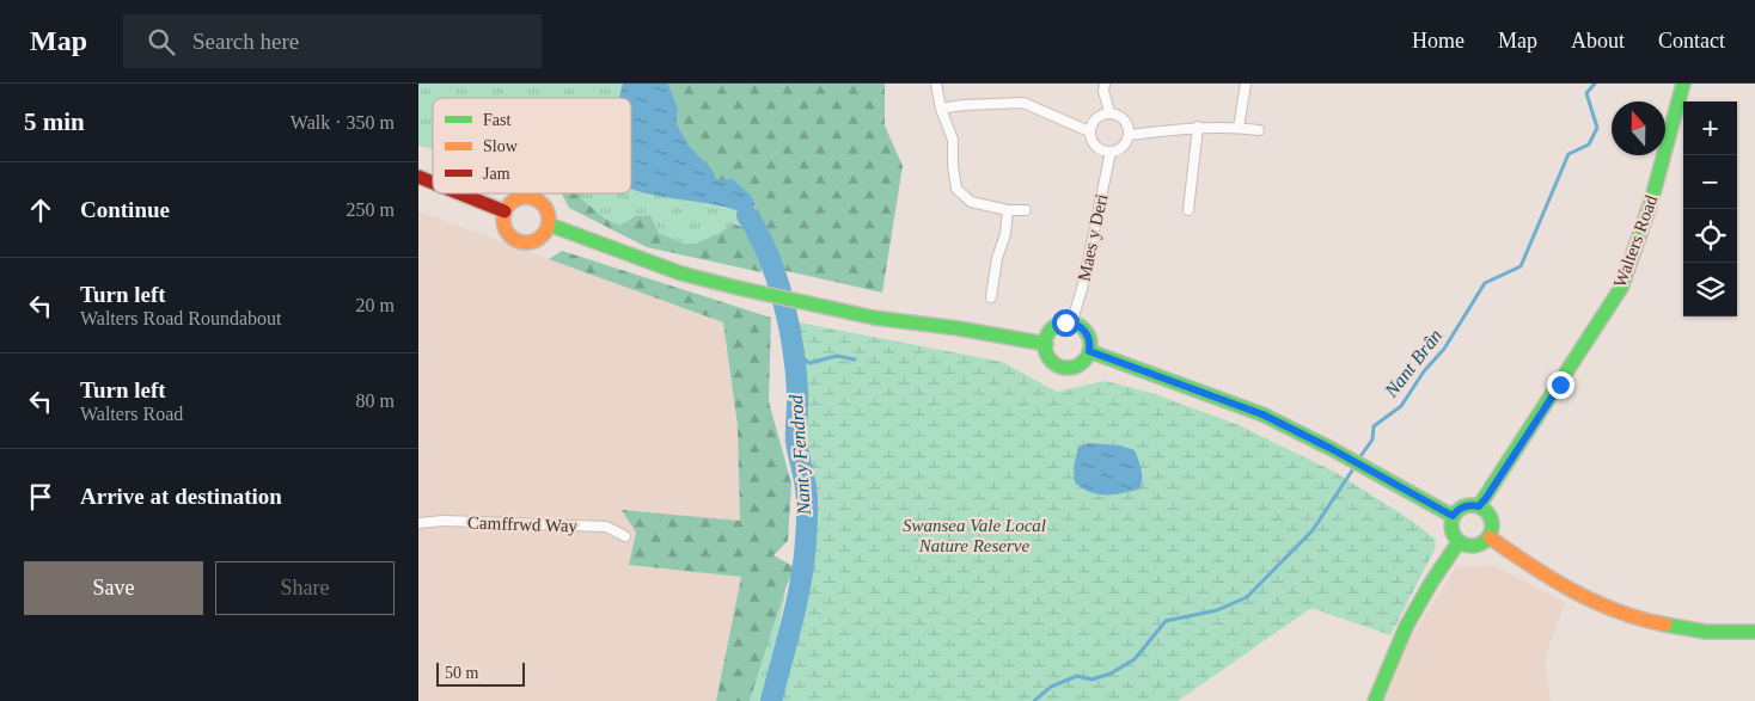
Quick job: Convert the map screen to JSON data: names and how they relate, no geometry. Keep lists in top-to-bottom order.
{
  "streets": {
    "main road": ["Walters Road"],
    "street": ["Maes y Deri", "Camffrwd Way"]
  },
  "water": ["Nant Brân", "Nant y Fendrod"],
  "parks": ["Swansea Vale Local Nature Reserve"],
  "legend": ["Fast", "Slow", "Jam"],
  "scale_bar": "50 m",
  "north": "top",
  "page": {
    "header": "Map",
    "search": "Search here",
    "nav": [
      "Home",
      "Map",
      "About",
      "Contact"
    ],
    "heading": ["5 min", "Walk · 350 m"],
    "map_buttons": ["+", "−"],
    "list": [
      ["Continue", "250 m"],
      ["Turn left", "Walters Road Roundabout", "20 m"],
      ["Turn left", "Walters Road", "80 m"],
      "Arrive at destination"
    ],
    "buttons": ["Save", "Share"],
    "scale": "50 m"
  }
}
